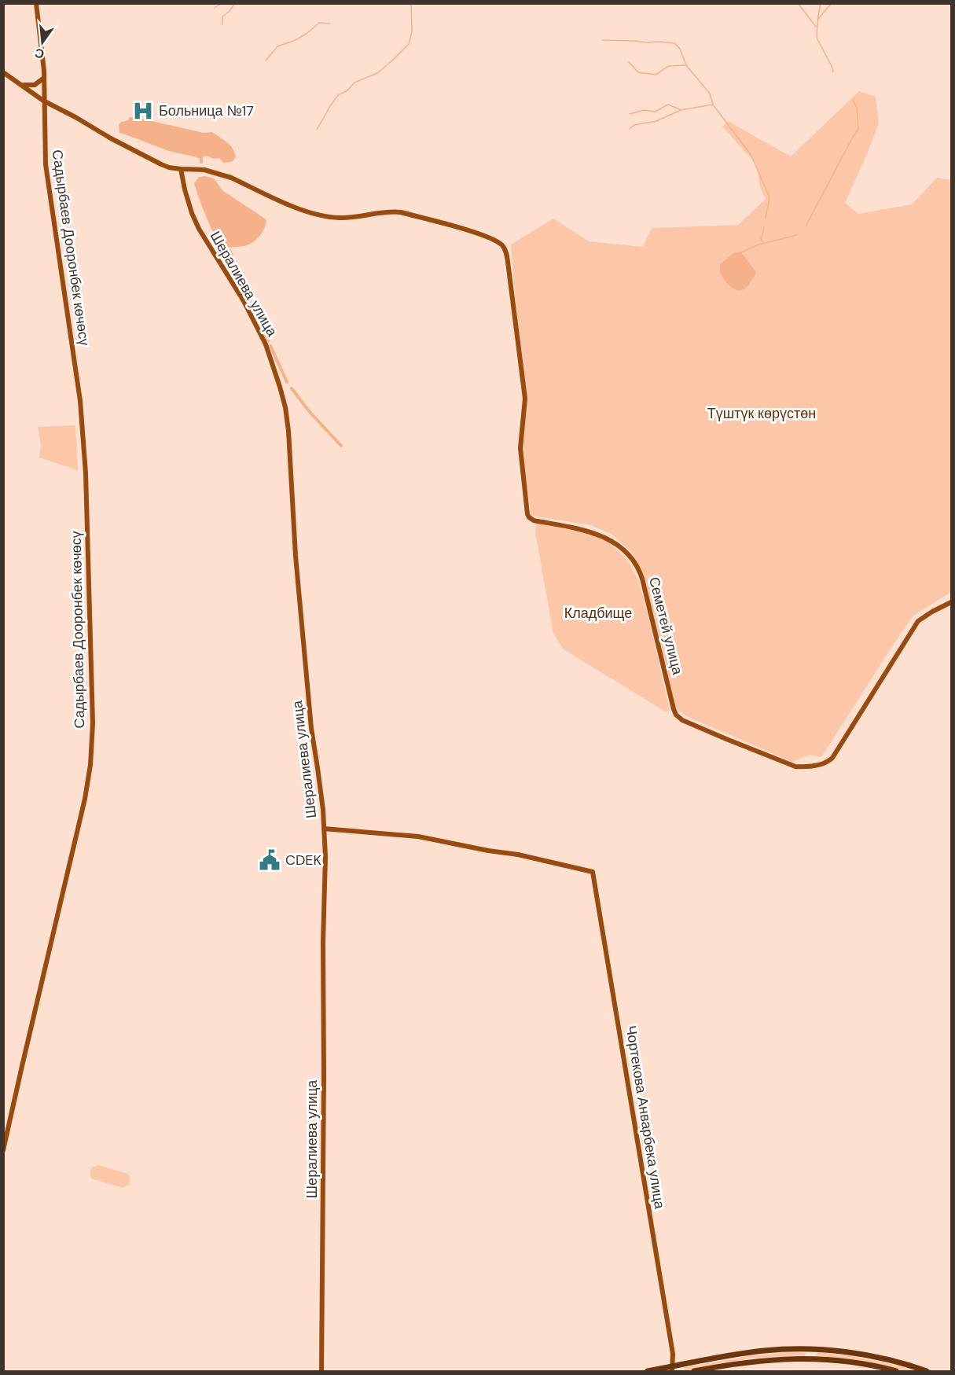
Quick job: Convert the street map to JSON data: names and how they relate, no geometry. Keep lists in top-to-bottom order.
{
  "streets": {
    "street": [
      "Садырбаев Дооронбек көчөсү",
      "Шералиева улица",
      "Семетей улица",
      "Чортекова Анварбека улица"
    ]
  },
  "crossings": [
    ["Шералиева улица", "Семетей улица"],
    ["Шералиева улица", "Чортекова Анварбека улица"]
  ],
  "parks": ["Түштүк көрүстөн", "Кладбище"],
  "places": {
    "hospital": ["Больница №17"],
    "public building": ["CDEK"]
  },
  "north": "bottom"
}
